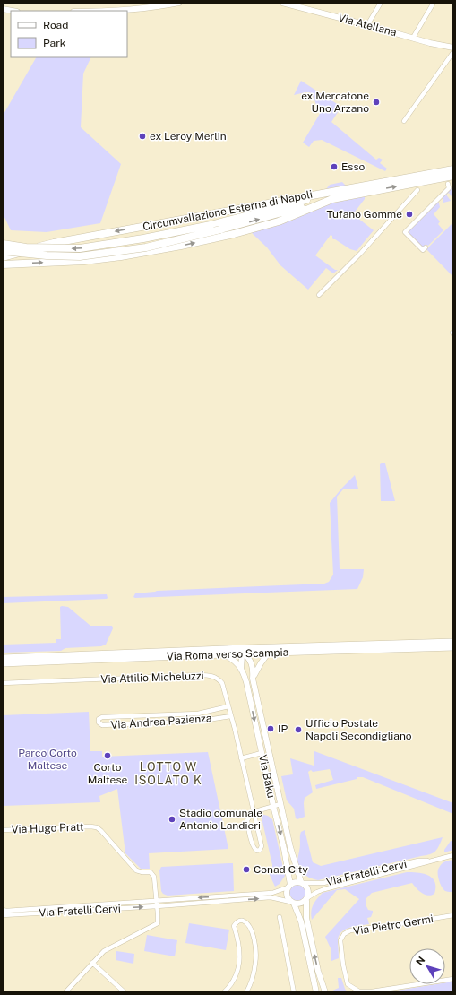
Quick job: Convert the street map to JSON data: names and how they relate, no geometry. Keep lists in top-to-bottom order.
{
  "streets": {
    "highway": ["Circumvallazione Esterna di Napoli"],
    "main road": ["Via Atellana", "Via Roma verso Scampia", "Via Baku"],
    "street": [
      "Via Attilio Micheluzzi",
      "Via Andrea Pazienza",
      "Via Hugo Pratt",
      "Via Fratelli Cervi",
      "Via Pietro Germi"
    ]
  },
  "crossings": [
    ["Via Roma verso Scampia", "Via Baku"],
    ["Via Attilio Micheluzzi", "Via Andrea Pazienza"],
    ["Via Baku", "Via Fratelli Cervi"],
    ["Via Hugo Pratt", "Via Fratelli Cervi"]
  ],
  "districts": ["LOTTO W ISOLATO K"],
  "parks": ["Parco Corto Maltese"],
  "places": [
    "ex Mercatone Uno Arzano",
    "ex Leroy Merlin",
    "Esso",
    "Tufano Gomme",
    "IP",
    "Ufficio Postale Napoli Secondigliano",
    "Corto Maltese",
    "Stadio comunale Antonio Landieri",
    "Conad City"
  ],
  "legend": ["Road", "Park"],
  "north": "top left"
}
